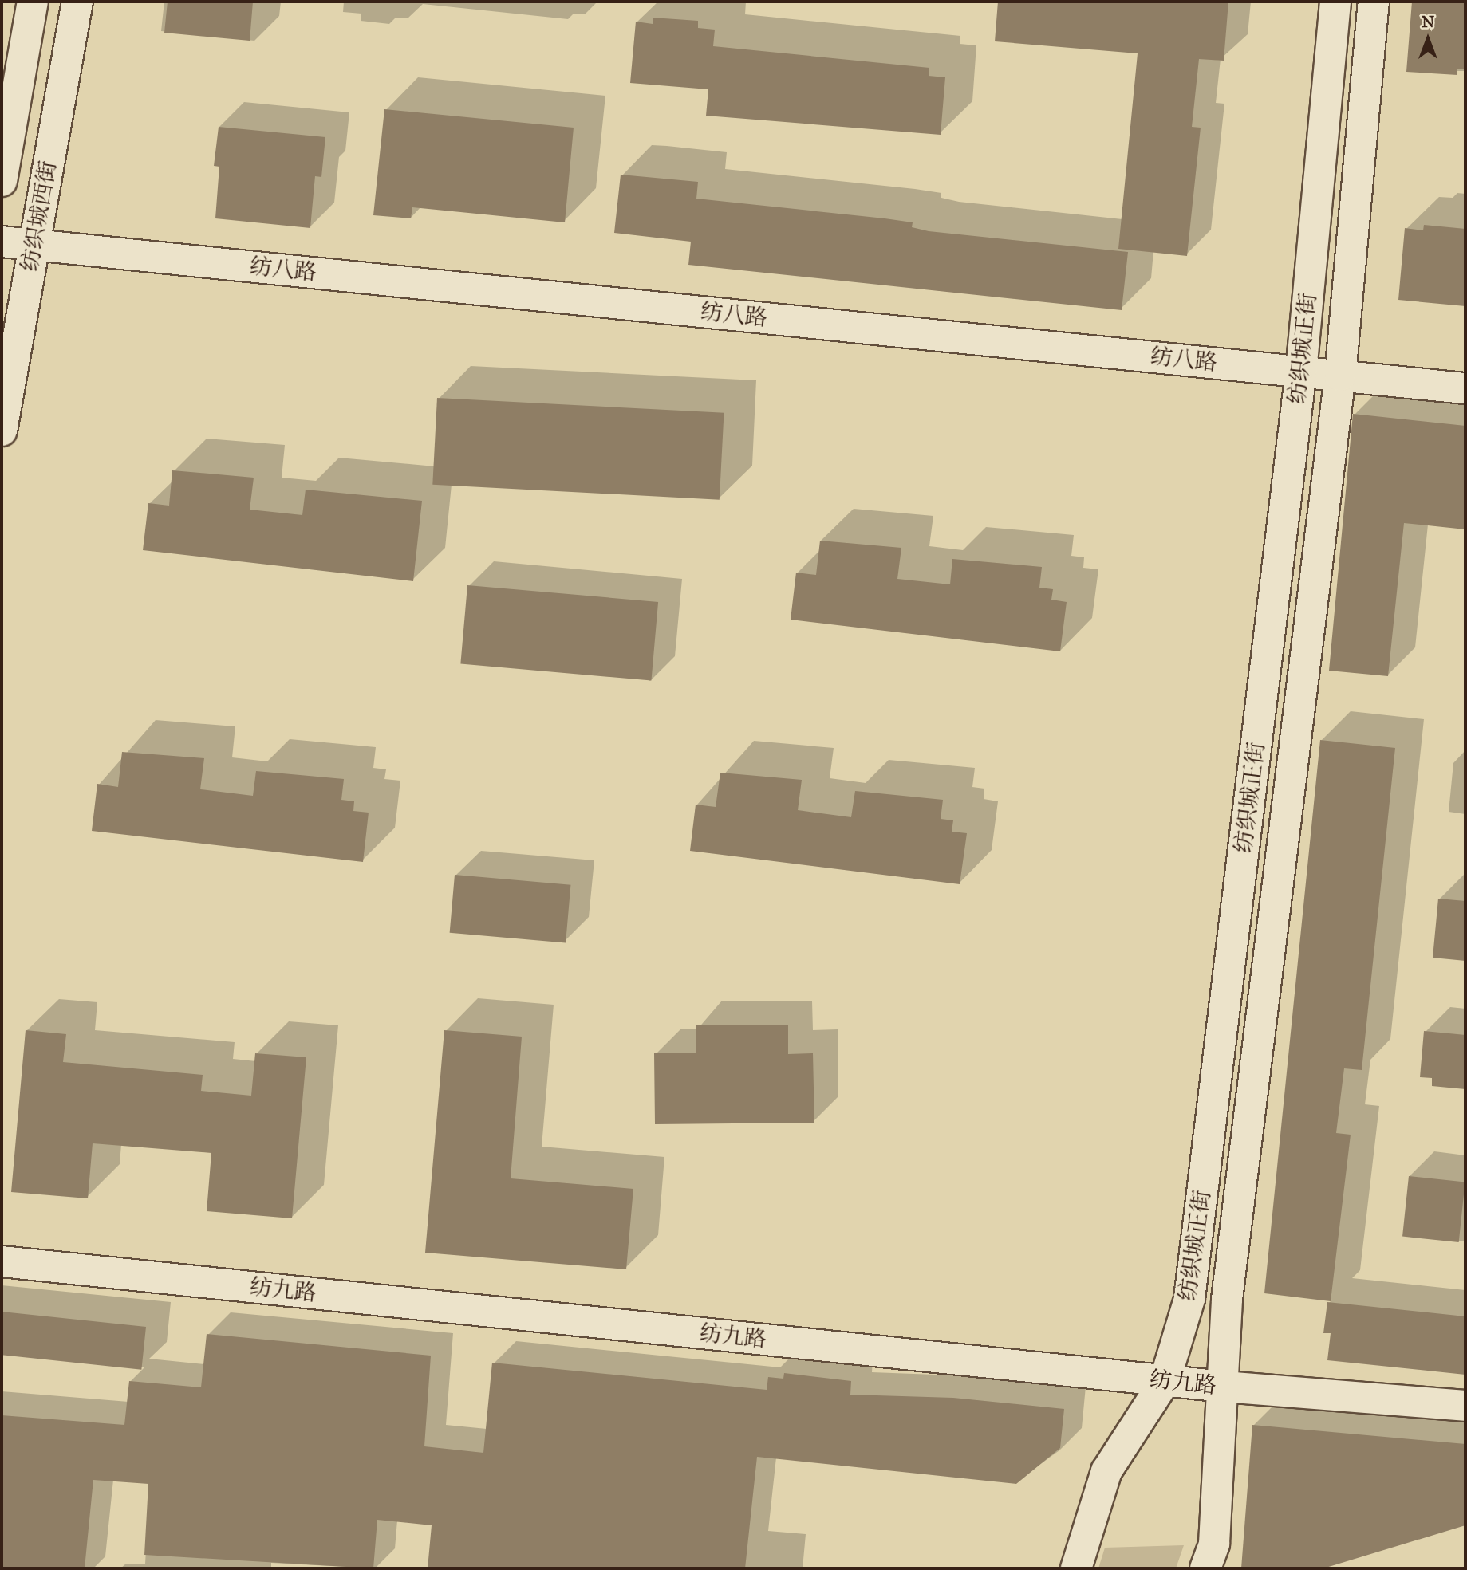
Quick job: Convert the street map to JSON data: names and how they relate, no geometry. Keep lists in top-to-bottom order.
{
  "streets": {
    "street": [
      "纺织城西街",
      "纺八路",
      "纺织城正街",
      "纺九路"
    ]
  },
  "crossings": [
    ["纺织城西街", "纺八路"],
    ["纺八路", "纺织城正街"],
    ["纺织城正街", "纺九路"]
  ],
  "north": "top"
}
